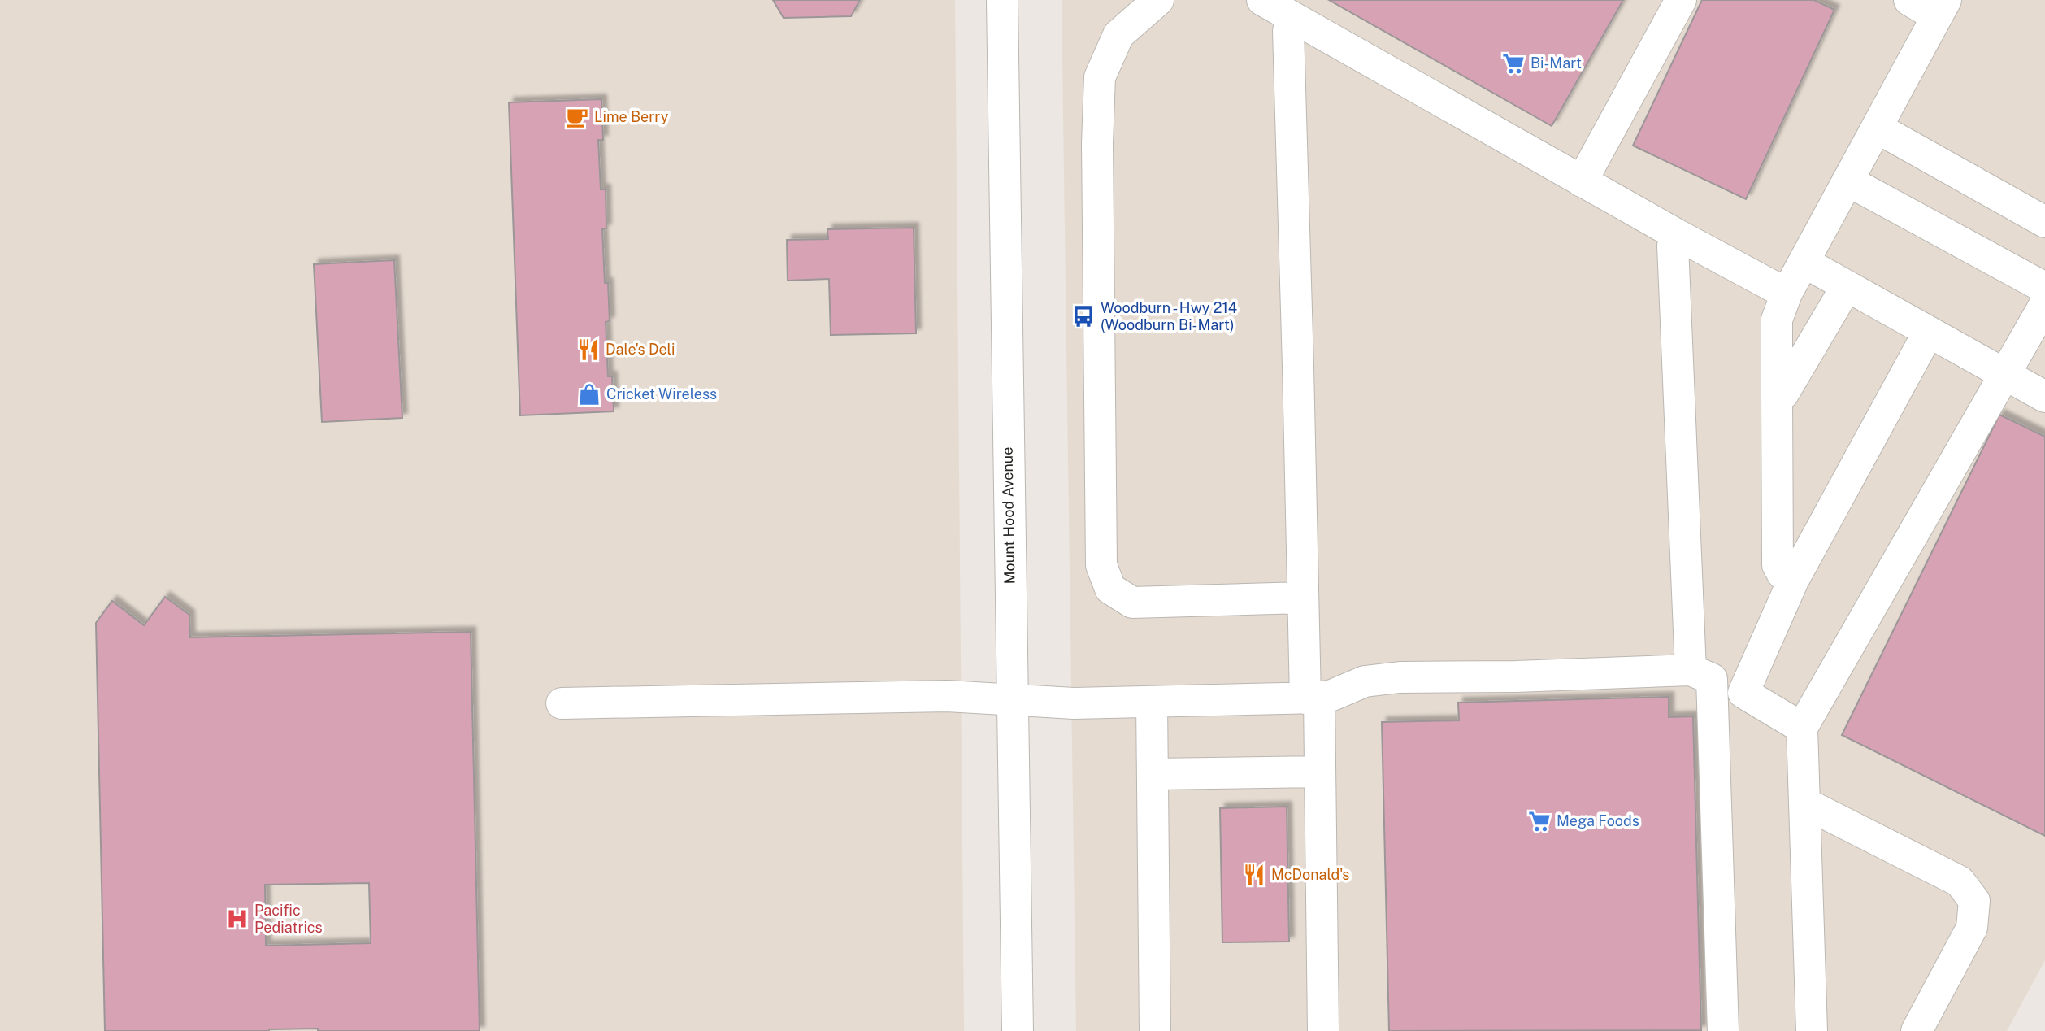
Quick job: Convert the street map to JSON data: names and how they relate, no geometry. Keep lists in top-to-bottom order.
{
  "streets": {
    "main road": ["Mount Hood Avenue"]
  },
  "places": {
    "supermarket": ["Bi-Mart", "Mega Foods"],
    "cafe": ["Lime Berry"],
    "bus stop": ["Woodburn - Hwy 214 (Woodburn Bi-Mart)"],
    "restaurant": ["Dale's Deli", "McDonald's"],
    "shop": ["Cricket Wireless"],
    "hospital": ["Pacific Pediatrics"]
  }
}
